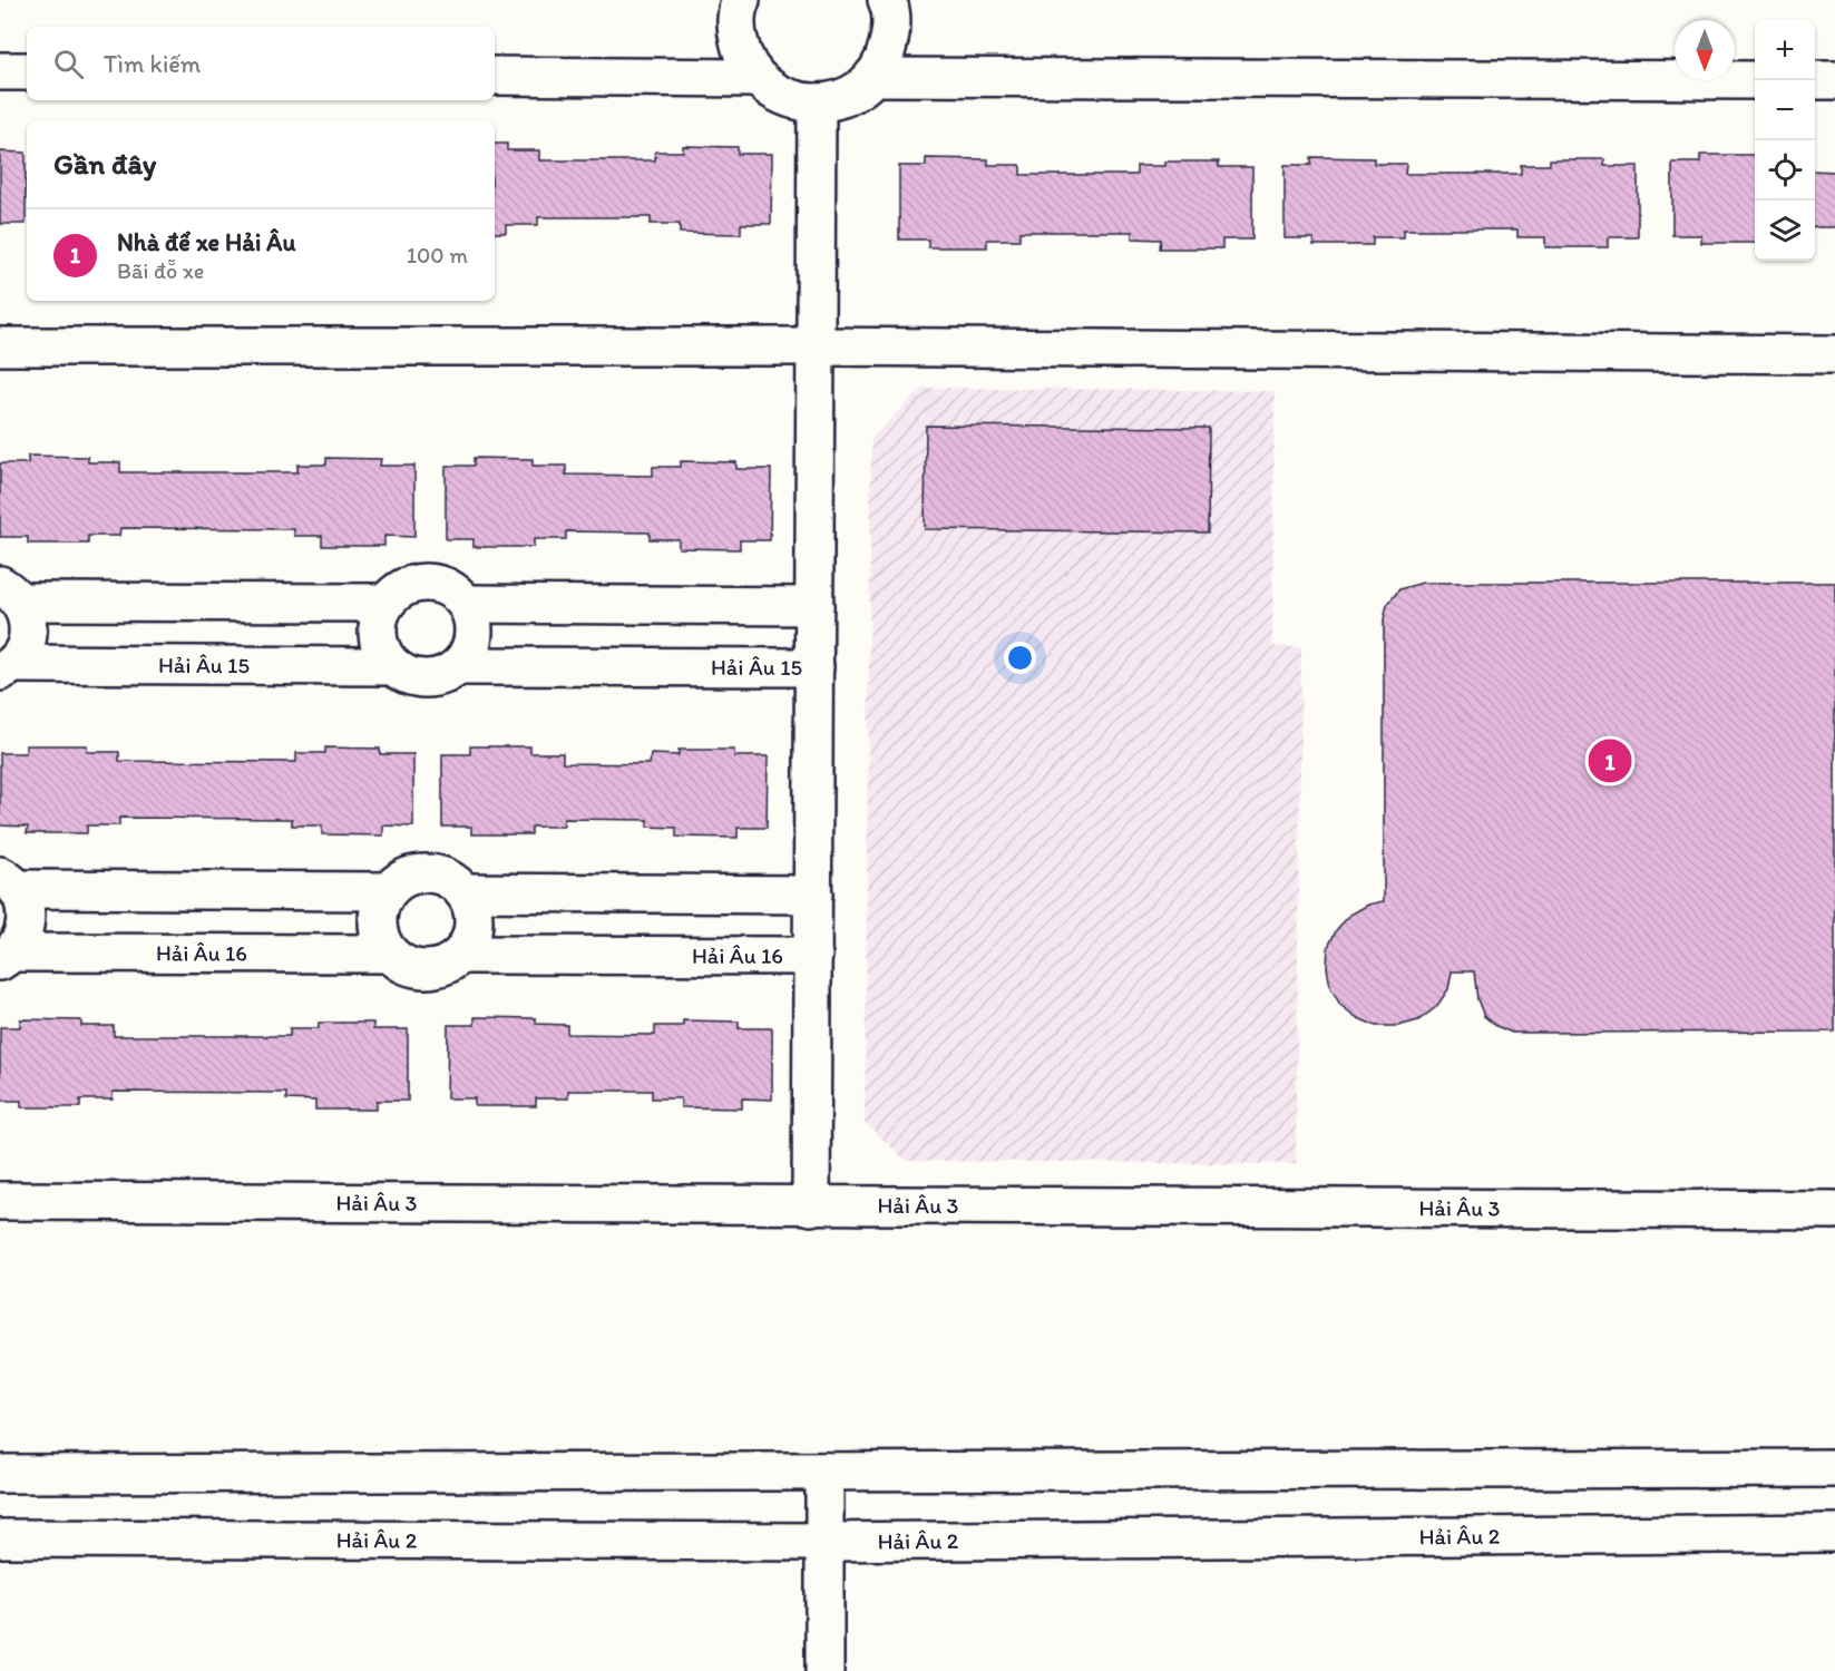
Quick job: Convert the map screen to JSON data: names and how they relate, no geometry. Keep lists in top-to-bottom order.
{
  "streets": {
    "street": [
      "Hải Âu 15",
      "Hải Âu 16",
      "Hải Âu 3",
      "Hải Âu 2"
    ]
  },
  "north": "bottom",
  "page": {
    "map_buttons": ["+", "−"],
    "search": "Tìm kiếm",
    "heading": "Gần đây",
    "list": [
      {
        "mark": "1",
        "name": "Nhà để xe Hải Âu",
        "note": "Bãi đỗ xe",
        "value": "100 m"
      }
    ],
    "pins": "1"
  }
}
